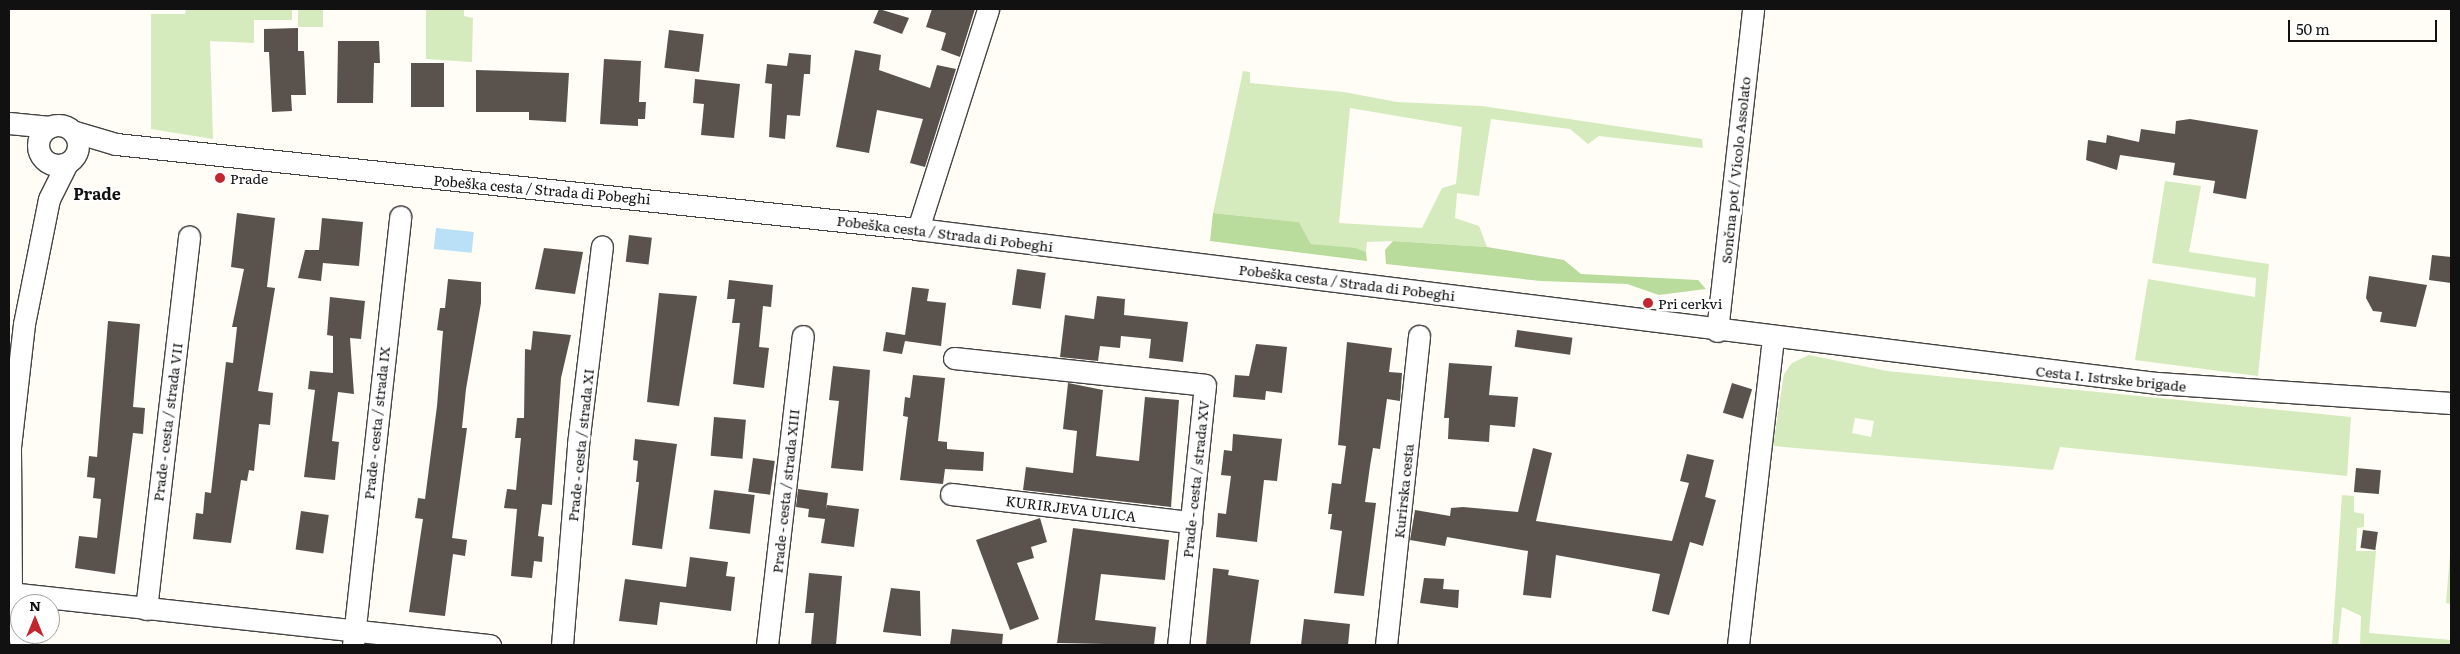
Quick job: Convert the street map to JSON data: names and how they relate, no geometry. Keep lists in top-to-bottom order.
{
  "streets": {
    "street": [
      "Sončna pot / Vicolo Assolato",
      "Pobeška cesta / Strada di Pobeghi",
      "Cesta I. Istrske brigade",
      "Prade - cesta / strada VII",
      "Prade - cesta / strada IX",
      "Prade - cesta / strada XI",
      "Prade - cesta / strada XV",
      "Prade - cesta / strada XIII",
      "Kurirska cesta",
      "KURIRJEVA ULICA"
    ]
  },
  "crossings": [
    ["Sončna pot / Vicolo Assolato", "Pobeška cesta / Strada di Pobeghi"],
    ["Pobeška cesta / Strada di Pobeghi", "Cesta I. Istrske brigade"],
    ["Prade - cesta / strada XV", "KURIRJEVA ULICA"]
  ],
  "districts": ["Prade"],
  "places": ["Prade", "Pri cerkvi"],
  "scale_bar": "50 m",
  "north": "top"
}
